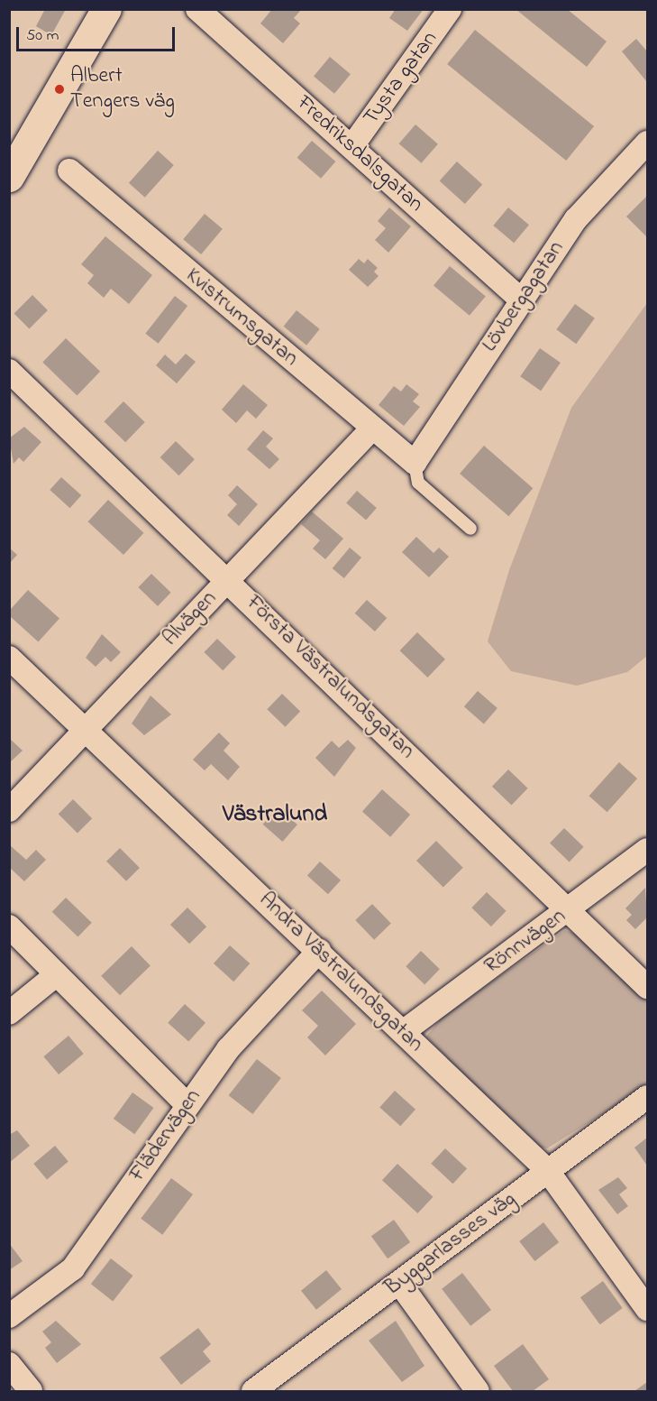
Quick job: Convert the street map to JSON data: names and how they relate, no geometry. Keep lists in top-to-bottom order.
{
  "streets": {
    "street": [
      "Tysta gatan",
      "Fredriksdalsgatan",
      "Lövbergagatan",
      "Kvistrumsgatan",
      "Alvägen",
      "Första Västralundsgatan",
      "Rönnvägen",
      "Andra Västralundsgatan",
      "Flädervägen",
      "Byggarlasses väg"
    ]
  },
  "crossings": [
    ["Tysta gatan", "Fredriksdalsgatan"],
    ["Fredriksdalsgatan", "Lövbergagatan"],
    ["Lövbergagatan", "Kvistrumsgatan"],
    ["Kvistrumsgatan", "Alvägen"],
    ["Alvägen", "Första Västralundsgatan"],
    ["Alvägen", "Andra Västralundsgatan"],
    ["Första Västralundsgatan", "Rönnvägen"],
    ["Rönnvägen", "Andra Västralundsgatan"],
    ["Andra Västralundsgatan", "Flädervägen"],
    ["Andra Västralundsgatan", "Byggarlasses väg"]
  ],
  "districts": ["Västralund"],
  "places": ["Albert Tengers väg"],
  "scale_bar": "50 m"
}
